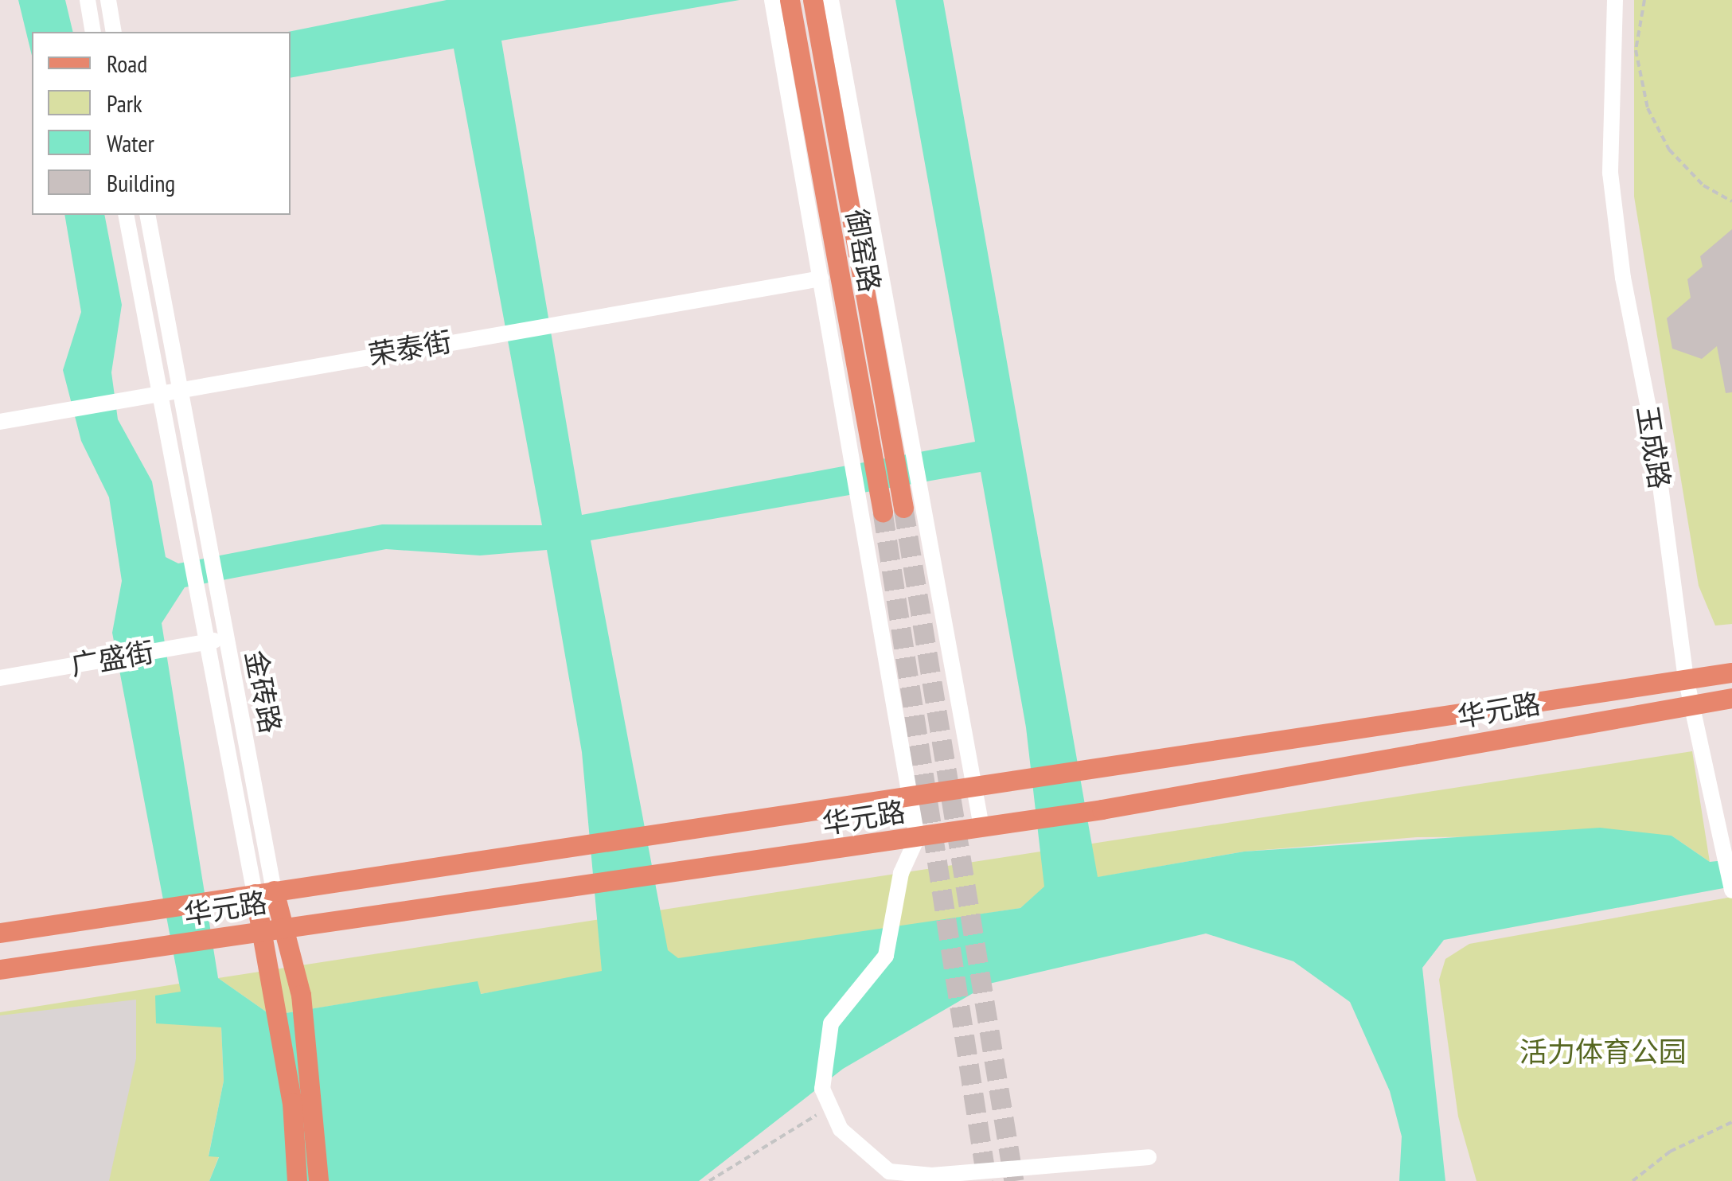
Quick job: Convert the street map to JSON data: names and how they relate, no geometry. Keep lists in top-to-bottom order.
{
  "streets": {
    "main road": ["御窑路", "金砖路", "华元路"],
    "street": ["荣泰街", "玉成路", "广盛街"]
  },
  "crossings": [
    ["荣泰街", "金砖路"],
    ["玉成路", "华元路"],
    ["广盛街", "金砖路"],
    ["金砖路", "华元路"]
  ],
  "parks": ["活力体育公园"],
  "legend": [
    "Road",
    "Park",
    "Water",
    "Building"
  ]
}
